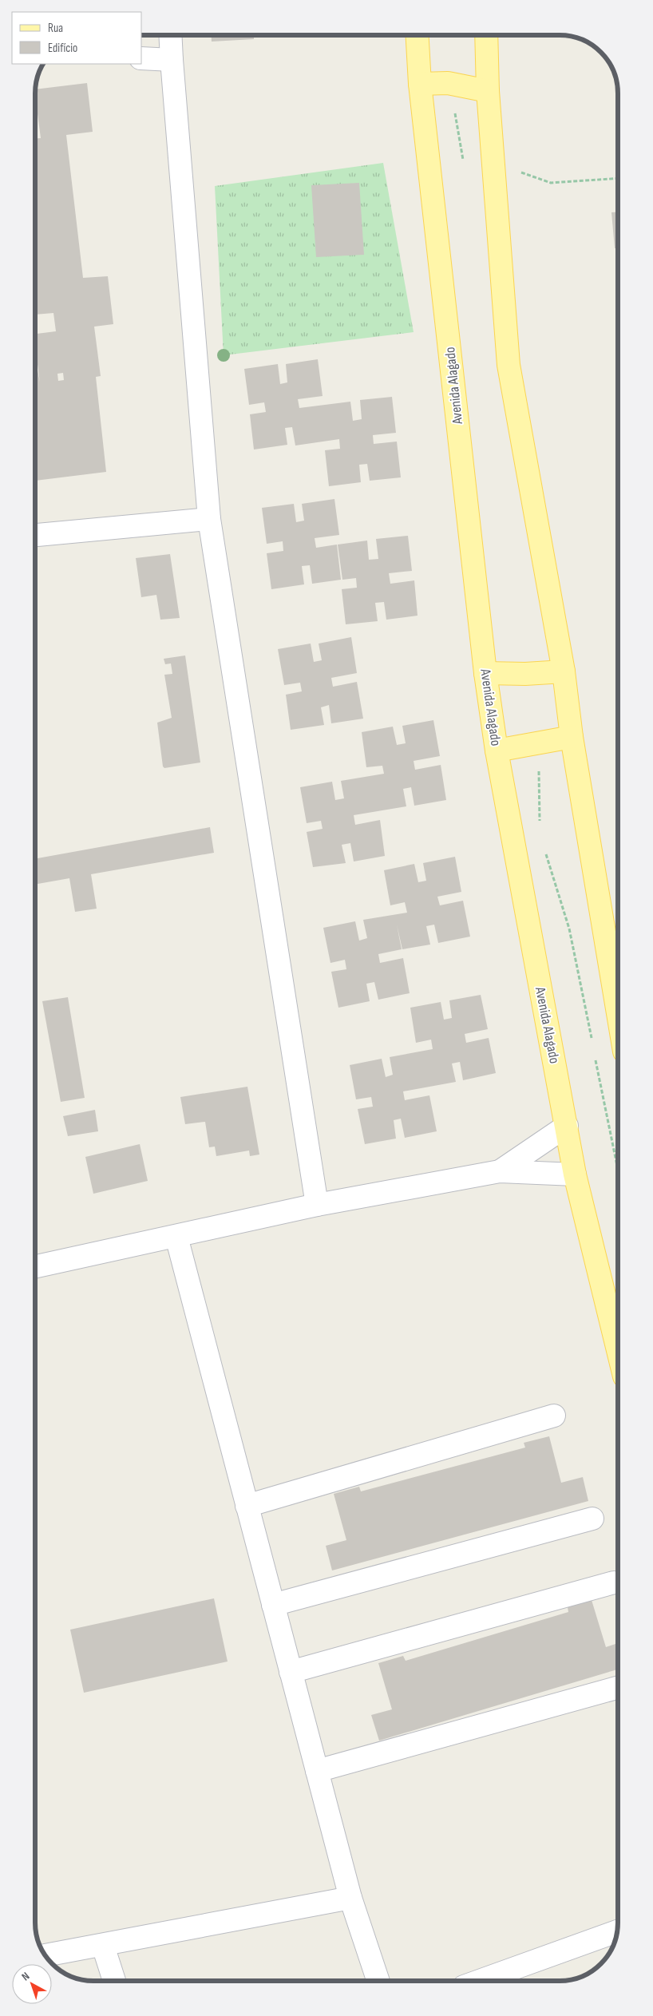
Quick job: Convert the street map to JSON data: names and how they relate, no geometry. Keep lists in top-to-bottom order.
{
  "streets": {
    "main road": ["Avenida Alagado"]
  },
  "legend": ["Rua", "Edifício"],
  "north": "top left"
}
